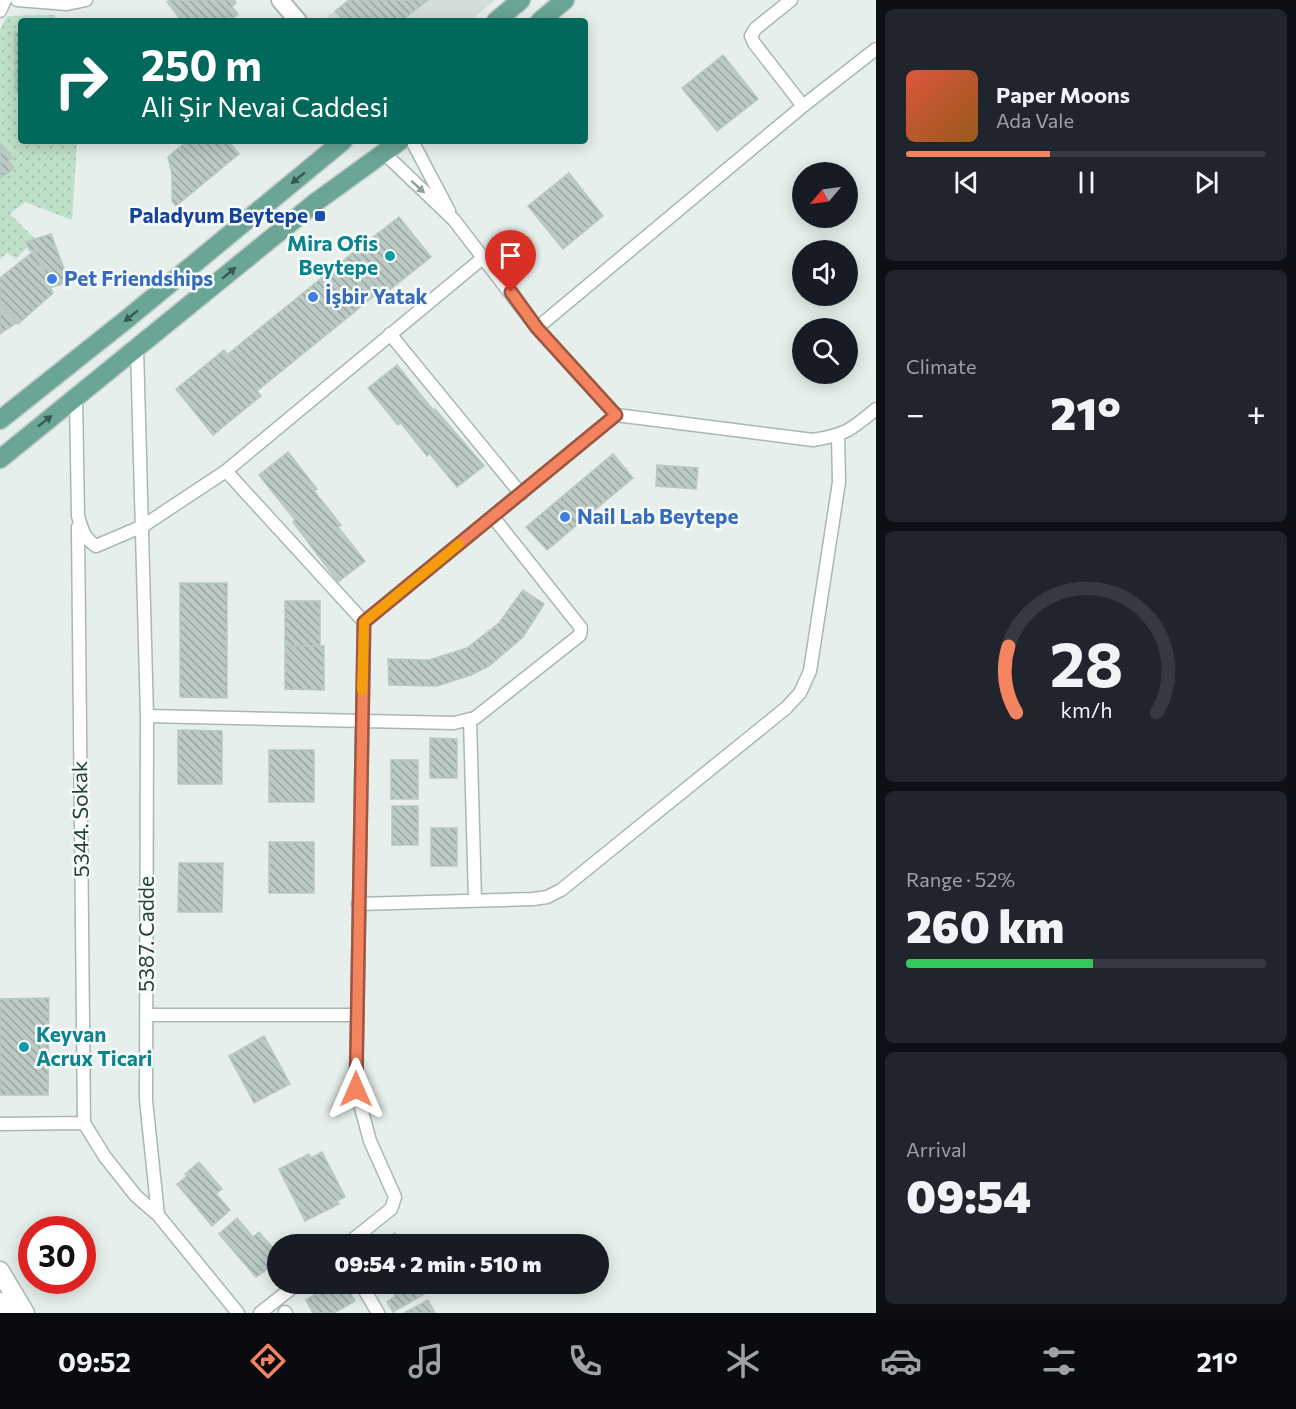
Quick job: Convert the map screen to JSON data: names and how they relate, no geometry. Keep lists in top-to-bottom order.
{
  "streets": {
    "street": ["5344. Sokak", "5387. Cadde"]
  },
  "places": {
    "transit": ["Paladyum Beytepe"],
    "other": [
      "Mira Ofis Beytepe",
      "Pet Friendships",
      "İşbir Yatak",
      "Nail Lab Beytepe",
      "Keyvan Acrux Ticari"
    ]
  },
  "north": "bottom left",
  "page": {
    "turn": ["250 m", "Ali Şir Nevai Caddesi"],
    "song": ["Paper Moons", "Ada Vale"],
    "tile": [
      "Climate",
      ["Range · 52%", "260 km"],
      ["Arrival", "09:54"]
    ],
    "heat": ["−", "21°", "+"],
    "limit": "30",
    "trip": "09:54 · 2 min · 510 m",
    "tabs": ["09:52", "21°"],
    "gauge": ["28", "km/h"]
  }
}
